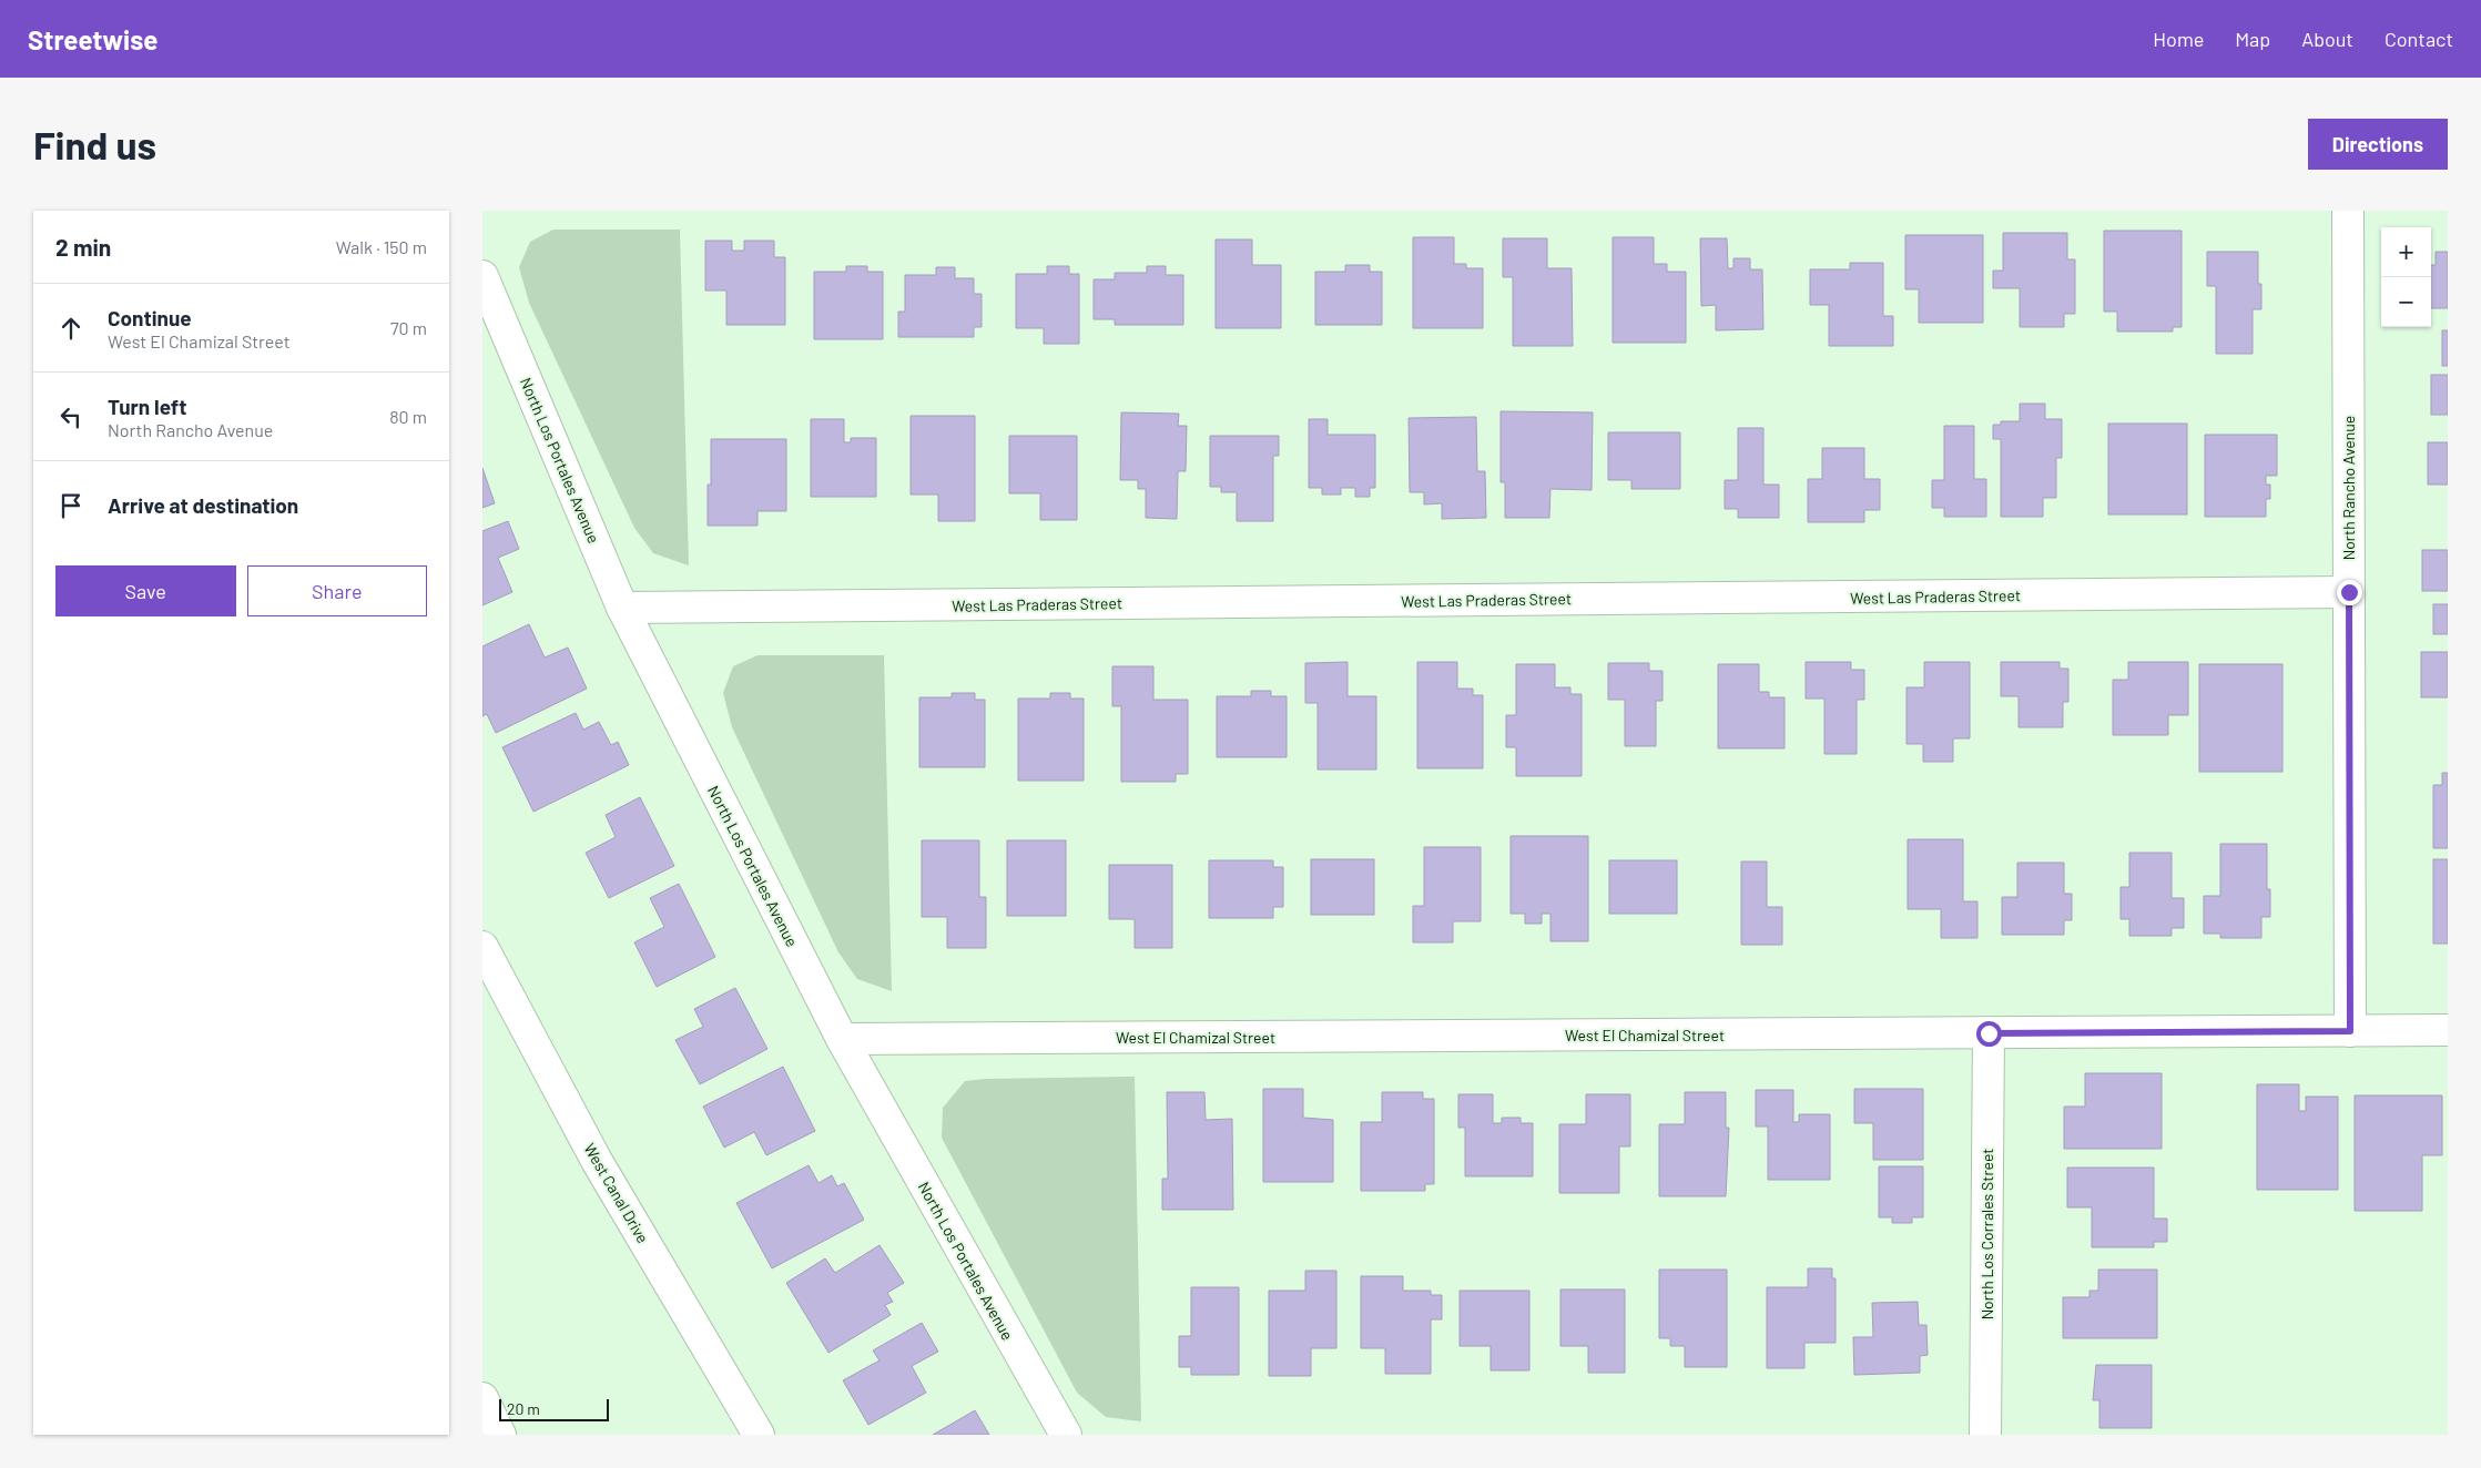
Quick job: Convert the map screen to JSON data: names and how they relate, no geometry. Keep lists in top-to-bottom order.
{
  "streets": {
    "street": [
      "North Los Portales Avenue",
      "North Rancho Avenue",
      "West Las Praderas Street",
      "West El Chamizal Street",
      "West Canal Drive",
      "North Los Corrales Street"
    ]
  },
  "crossings": [
    ["North Los Portales Avenue", "West Las Praderas Street"],
    ["North Los Portales Avenue", "West El Chamizal Street"],
    ["North Rancho Avenue", "West Las Praderas Street"],
    ["North Rancho Avenue", "West El Chamizal Street"],
    ["West El Chamizal Street", "North Los Corrales Street"]
  ],
  "scale_bar": "20 m",
  "page": {
    "header": "Streetwise",
    "nav": [
      "Home",
      "Map",
      "About",
      "Contact"
    ],
    "buttons": [
      "Directions",
      ["Save", "Share"]
    ],
    "title": "Find us",
    "heading": ["2 min", "Walk · 150 m"],
    "map_buttons": ["+", "−"],
    "list": [
      ["Continue", "West El Chamizal Street", "70 m"],
      ["Turn left", "North Rancho Avenue", "80 m"],
      "Arrive at destination"
    ],
    "scale": "20 m"
  }
}
